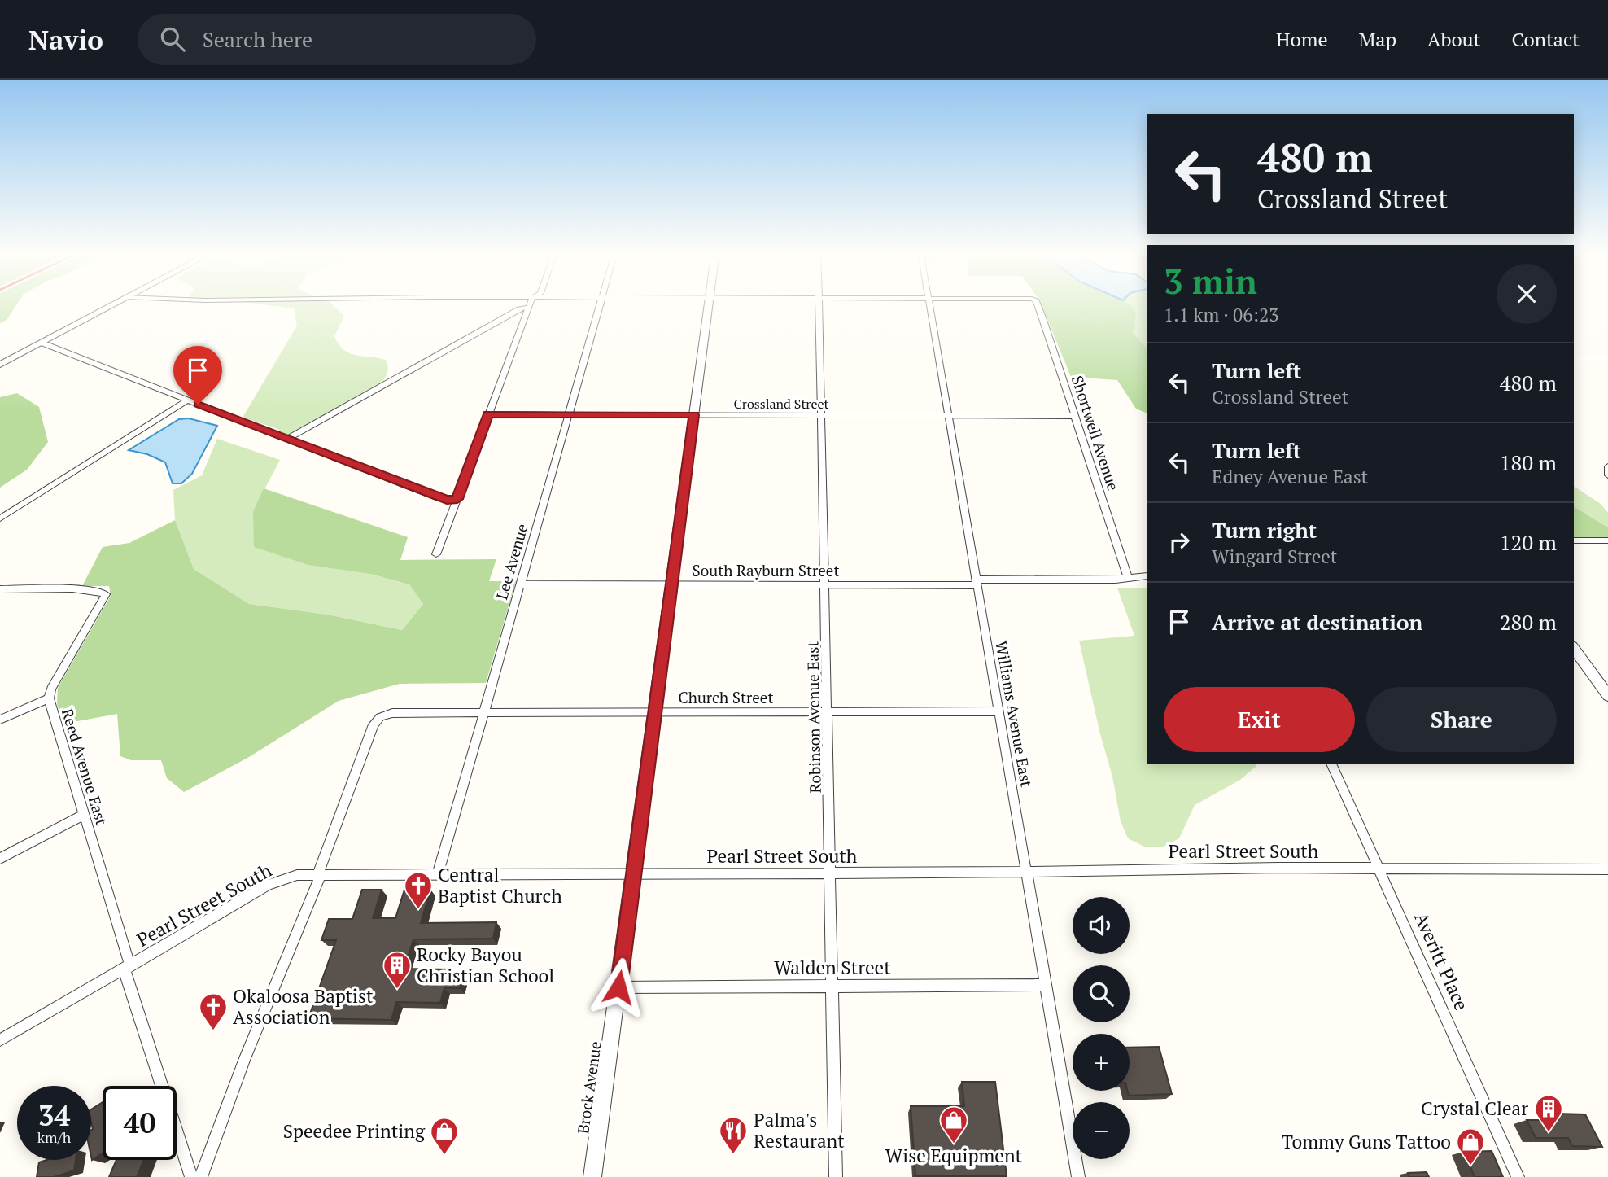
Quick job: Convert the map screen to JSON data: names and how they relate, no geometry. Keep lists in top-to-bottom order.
{
  "streets": {
    "street": [
      "Crossland Street",
      "Shortwell Avenue",
      "Lee Avenue",
      "South Rayburn Street",
      "Church Street",
      "Williams Avenue East",
      "Robinson Avenue East",
      "Reed Avenue East",
      "Pearl Street South",
      "Averitt Place",
      "Walden Street",
      "Brock Avenue"
    ]
  },
  "crossings": [
    ["Crossland Street", "Shortwell Avenue"],
    ["Crossland Street", "Lee Avenue"],
    ["Crossland Street", "Williams Avenue East"],
    ["Crossland Street", "Robinson Avenue East"],
    ["Crossland Street", "Brock Avenue"],
    ["Shortwell Avenue", "South Rayburn Street"],
    ["Lee Avenue", "South Rayburn Street"],
    ["Lee Avenue", "Church Street"],
    ["Lee Avenue", "Pearl Street South"],
    ["South Rayburn Street", "Williams Avenue East"],
    ["South Rayburn Street", "Robinson Avenue East"],
    ["South Rayburn Street", "Brock Avenue"],
    ["Church Street", "Williams Avenue East"],
    ["Church Street", "Robinson Avenue East"],
    ["Church Street", "Pearl Street South"],
    ["Church Street", "Brock Avenue"],
    ["Williams Avenue East", "Pearl Street South"],
    ["Williams Avenue East", "Walden Street"],
    ["Robinson Avenue East", "Pearl Street South"],
    ["Robinson Avenue East", "Walden Street"],
    ["Reed Avenue East", "Pearl Street South"],
    ["Pearl Street South", "Averitt Place"],
    ["Pearl Street South", "Brock Avenue"],
    ["Walden Street", "Brock Avenue"]
  ],
  "places": {
    "church": ["Central Baptist Church", "Okaloosa Baptist Association"],
    "building": ["Rocky Bayou Christian School", "Crystal Clear"],
    "shop": ["Wise Equipment", "Speedee Printing", "Tommy Guns Tattoo"],
    "restaurant": ["Palma's Restaurant"]
  },
  "page": {
    "header": "Navio",
    "search": "Search here",
    "nav": [
      "Home",
      "Map",
      "About",
      "Contact"
    ],
    "turn": ["480 m", "Crossland Street"],
    "heading": ["3 min", "1.1 km · 06:23"],
    "list": [
      {
        "name": "Turn left",
        "note": "Crossland Street",
        "value": "480 m"
      },
      {
        "name": "Turn left",
        "note": "Edney Avenue East",
        "value": "180 m"
      },
      {
        "name": "Turn right",
        "note": "Wingard Street",
        "value": "120 m"
      },
      {
        "name": "Arrive at destination",
        "value": "280 m"
      }
    ],
    "buttons": ["Exit", "Share"],
    "map_buttons": ["+", "−"],
    "speed": "34 km/h",
    "limit": "40"
  }
}
